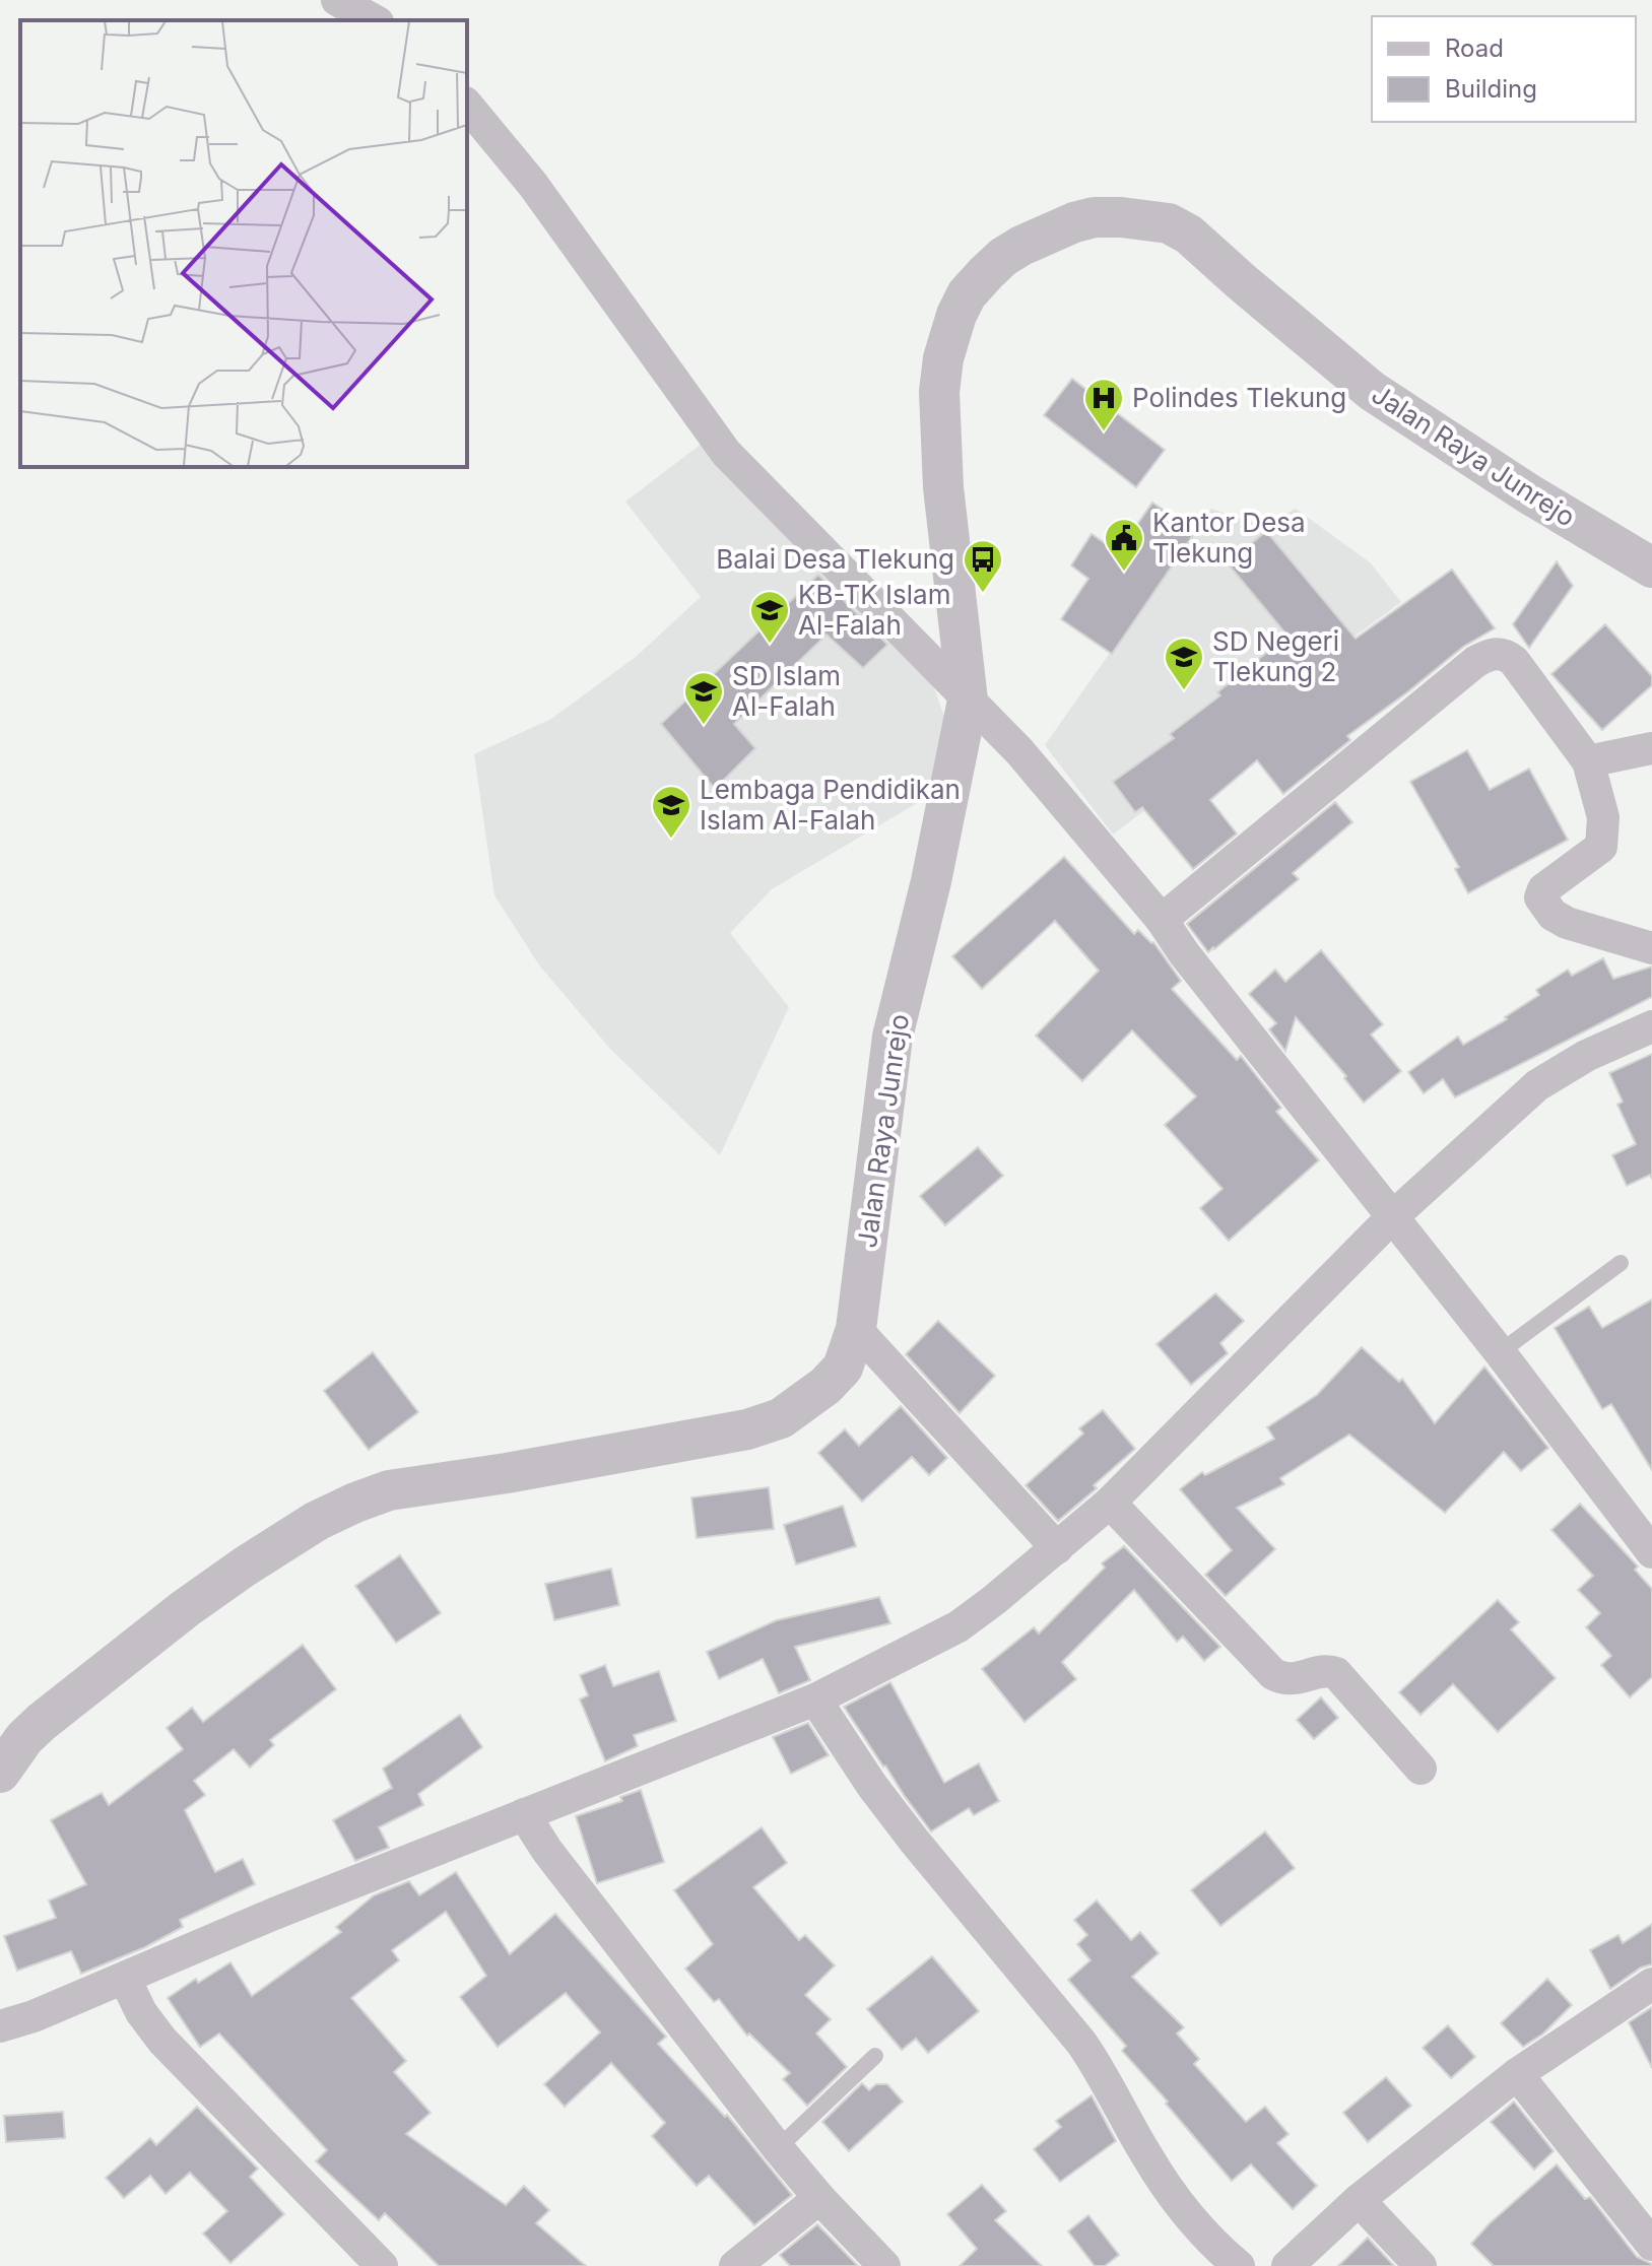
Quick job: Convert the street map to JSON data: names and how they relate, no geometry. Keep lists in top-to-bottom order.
{
  "streets": {
    "street": ["Jalan Raya Junrejo"]
  },
  "places": {
    "hospital": ["Polindes Tlekung"],
    "public building": ["Kantor Desa Tlekung"],
    "bus stop": ["Balai Desa Tlekung"],
    "school or university": [
      "KB-TK Islam Al-Falah",
      "SD Negeri Tlekung 2",
      "SD Islam Al-Falah",
      "Lembaga Pendidikan Islam Al-Falah"
    ]
  },
  "legend": ["Road", "Building"]
}
